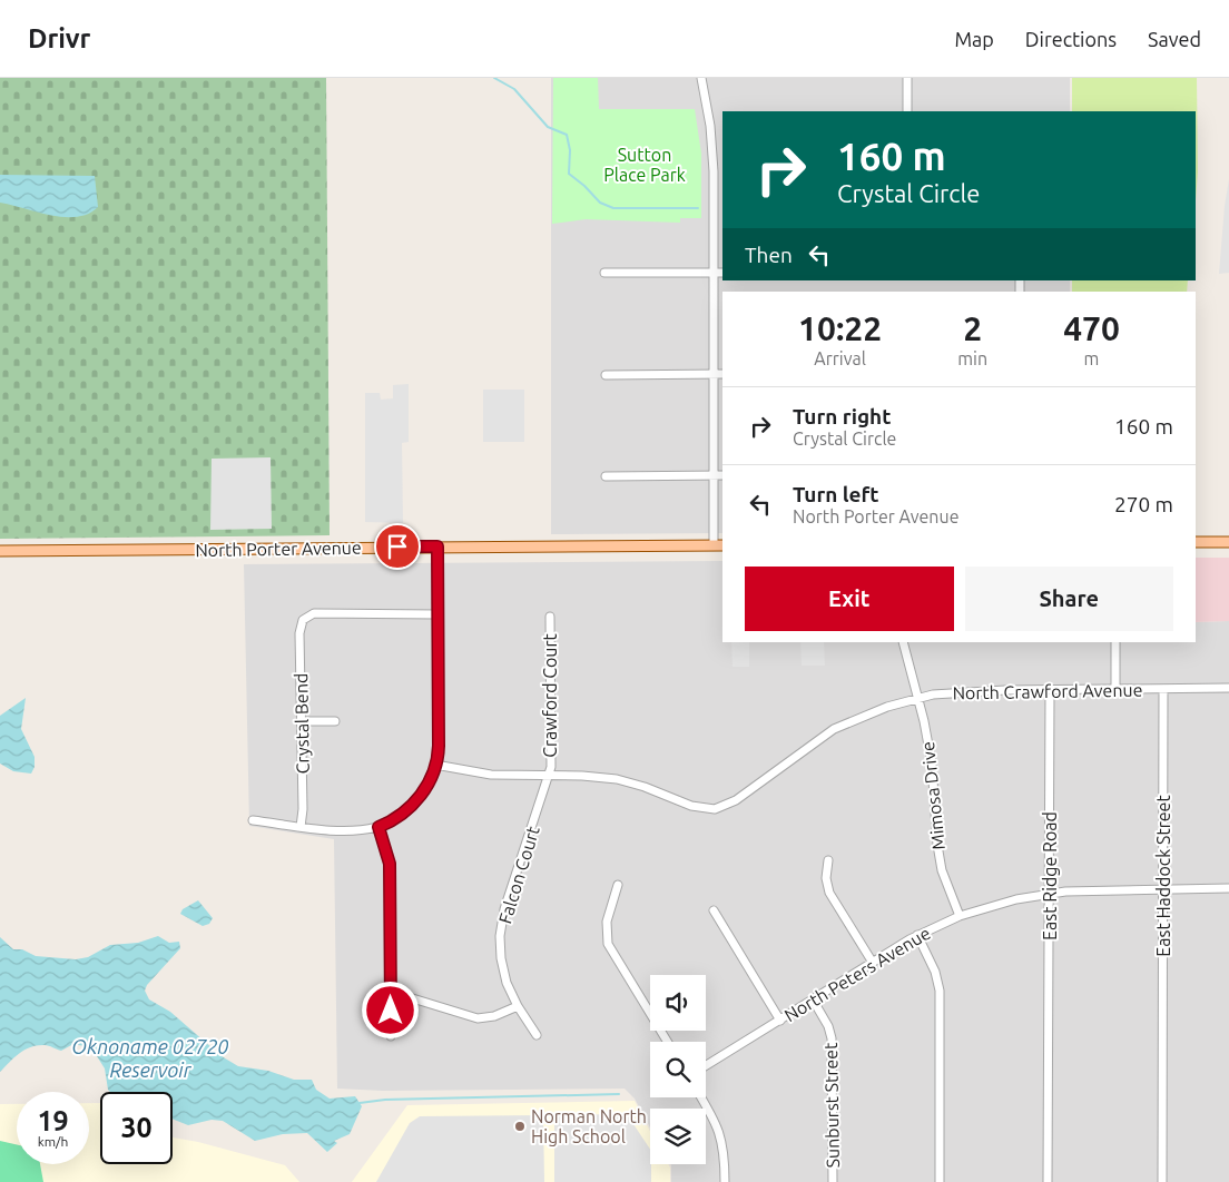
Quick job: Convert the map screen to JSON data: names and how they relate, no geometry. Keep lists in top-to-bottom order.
{
  "streets": {
    "main road": ["North Porter Avenue"],
    "street": [
      "North Crawford Avenue",
      "Crawford Court",
      "Crystal Bend",
      "Mimosa Drive",
      "Falcon Court",
      "East Ridge Road",
      "East Haddock Street",
      "North Peters Avenue",
      "Sunburst Street"
    ]
  },
  "crossings": [
    ["North Crawford Avenue", "Crawford Court"],
    ["North Crawford Avenue", "Mimosa Drive"],
    ["North Crawford Avenue", "Falcon Court"],
    ["North Crawford Avenue", "East Ridge Road"],
    ["North Crawford Avenue", "East Haddock Street"],
    ["Crawford Court", "Falcon Court"],
    ["Mimosa Drive", "North Peters Avenue"],
    ["East Ridge Road", "North Peters Avenue"],
    ["East Haddock Street", "North Peters Avenue"],
    ["North Peters Avenue", "Sunburst Street"]
  ],
  "water": ["Oknoname 02720 Reservoir"],
  "parks": ["Sutton Place Park"],
  "places": ["Norman North High School"],
  "page": {
    "header": "Drivr",
    "nav": ["Map", "Directions", "Saved"],
    "turn": ["160 m", "Crystal Circle"],
    "then": "Then",
    "eta": [
      "10:22",
      "Arrival",
      "2",
      "min",
      "470",
      "m"
    ],
    "list": [
      {
        "name": "Turn right",
        "note": "Crystal Circle",
        "value": "160 m"
      },
      {
        "name": "Turn left",
        "note": "North Porter Avenue",
        "value": "270 m"
      }
    ],
    "buttons": ["Exit", "Share"],
    "speed": "19 km/h",
    "limit": "30"
  }
}
